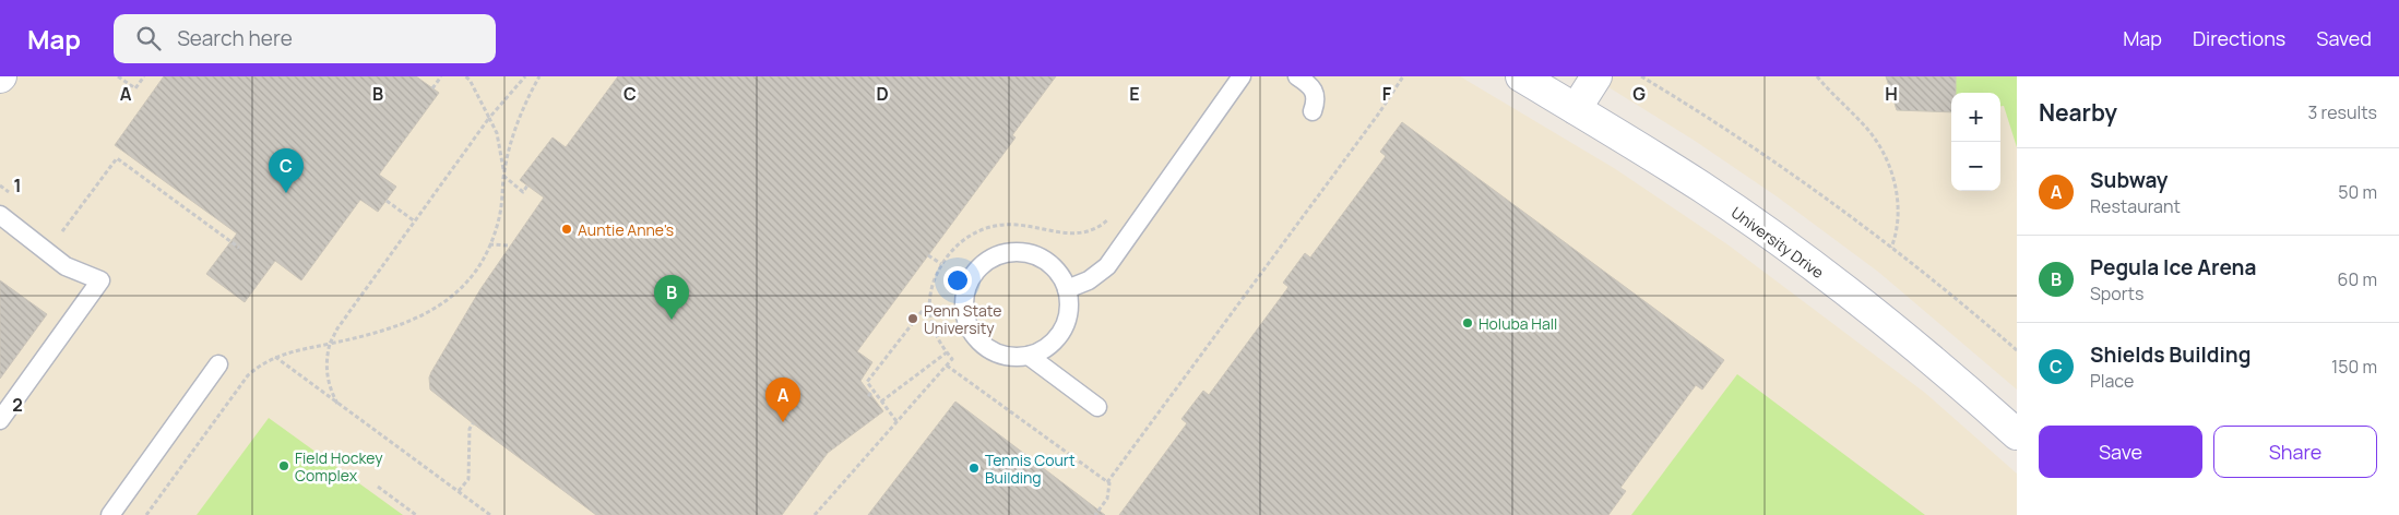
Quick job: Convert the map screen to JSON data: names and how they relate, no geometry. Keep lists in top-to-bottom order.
{
  "streets": {
    "main road": ["University Drive"]
  },
  "places": [
    "Auntie Anne's",
    "Penn State University",
    "Holuba Hall",
    "Field Hockey Complex",
    "Tennis Court Building"
  ],
  "page": {
    "header": "Map",
    "search": "Search here",
    "nav": ["Map", "Directions", "Saved"],
    "heading": ["Nearby", "3 results"],
    "map_buttons": ["+", "−"],
    "list": [
      {
        "mark": "A",
        "name": "Subway",
        "note": "Restaurant",
        "value": "50 m"
      },
      {
        "mark": "B",
        "name": "Pegula Ice Arena",
        "note": "Sports",
        "value": "60 m"
      },
      {
        "mark": "C",
        "name": "Shields Building",
        "note": "Place",
        "value": "150 m"
      }
    ],
    "pins": ["C", "B", "A"],
    "buttons": ["Save", "Share"]
  },
  "grid": {
    "columns": [
      "A",
      "B",
      "C",
      "D",
      "E",
      "F",
      "G",
      "H"
    ],
    "rows": ["1", "2"]
  }
}
